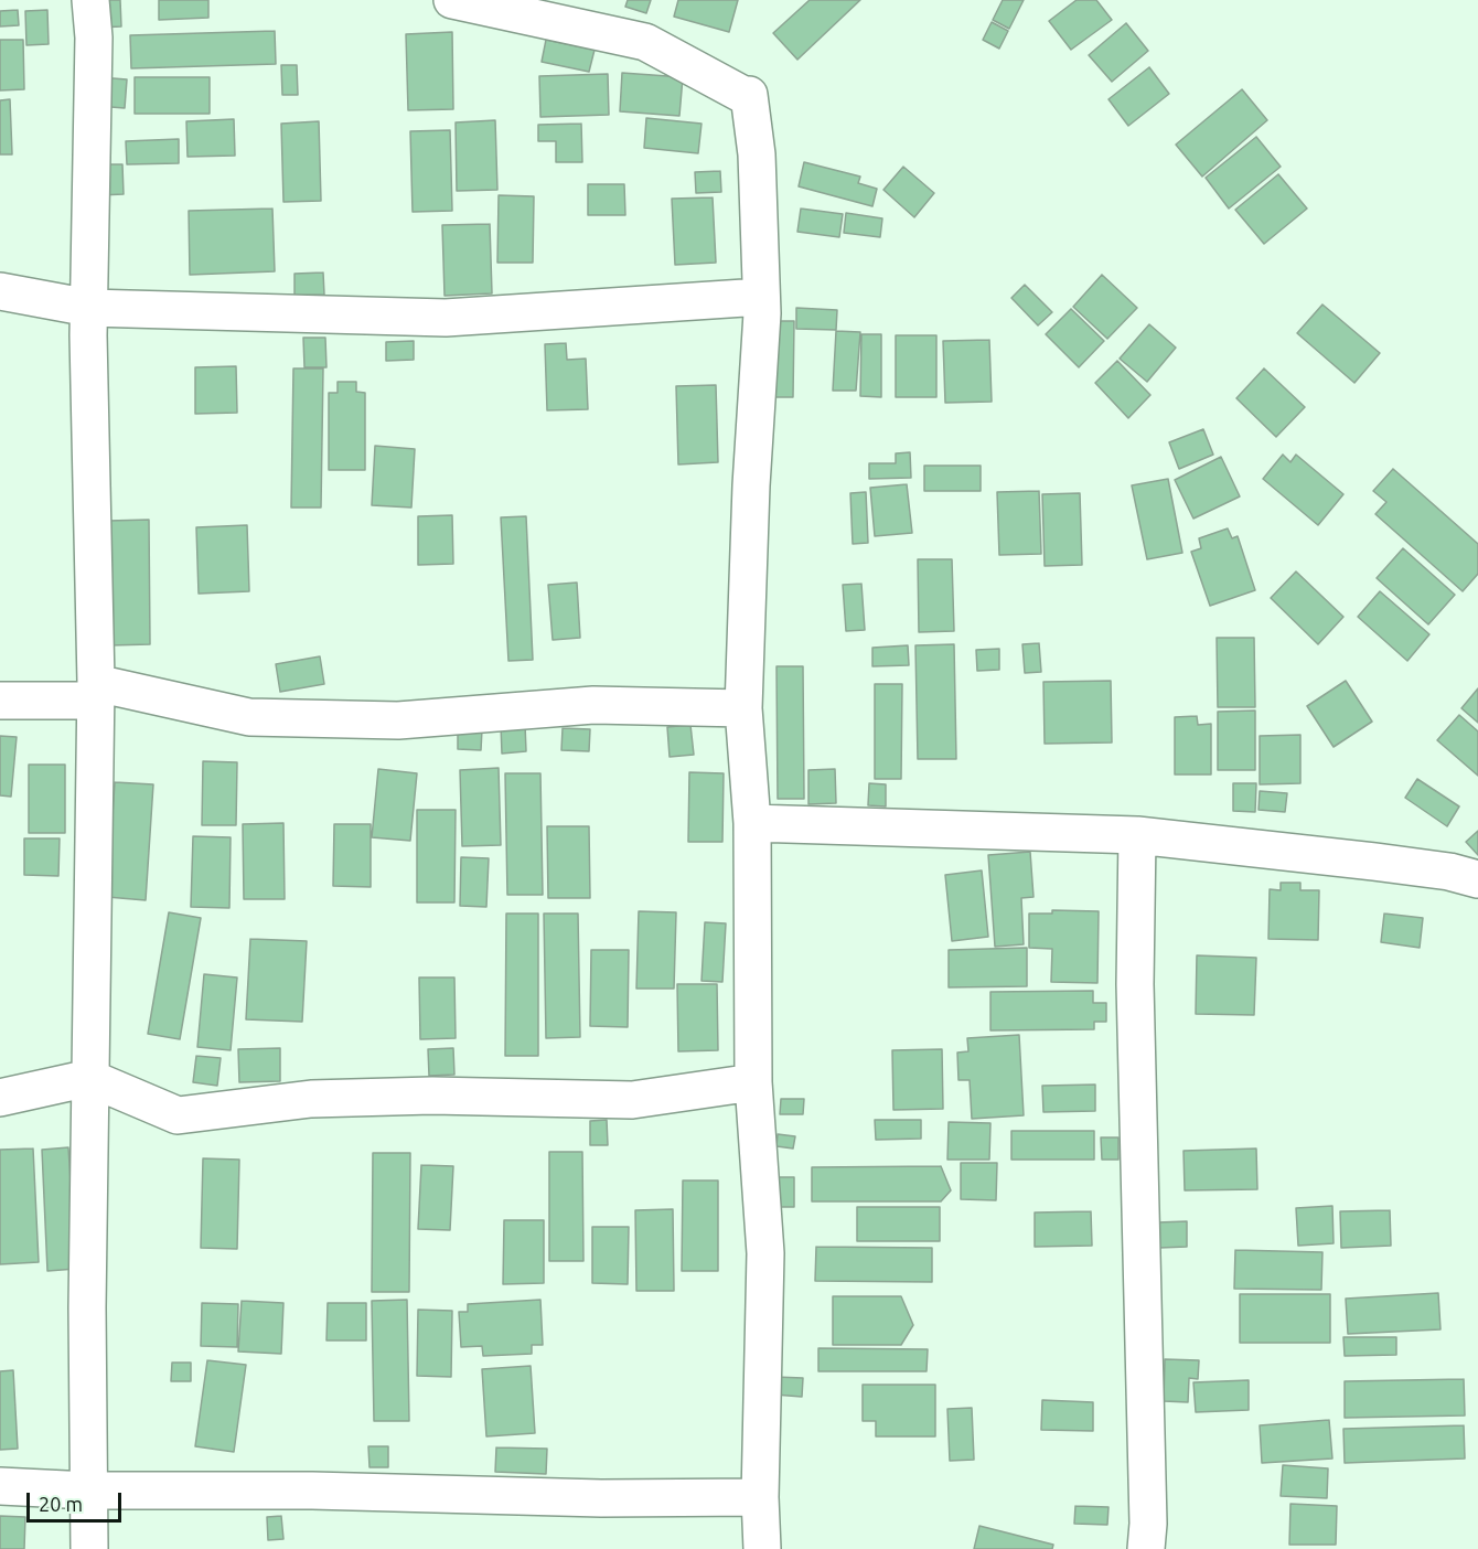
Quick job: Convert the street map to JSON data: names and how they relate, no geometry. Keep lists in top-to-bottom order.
{
  "scale_bar": "20 m"
}
